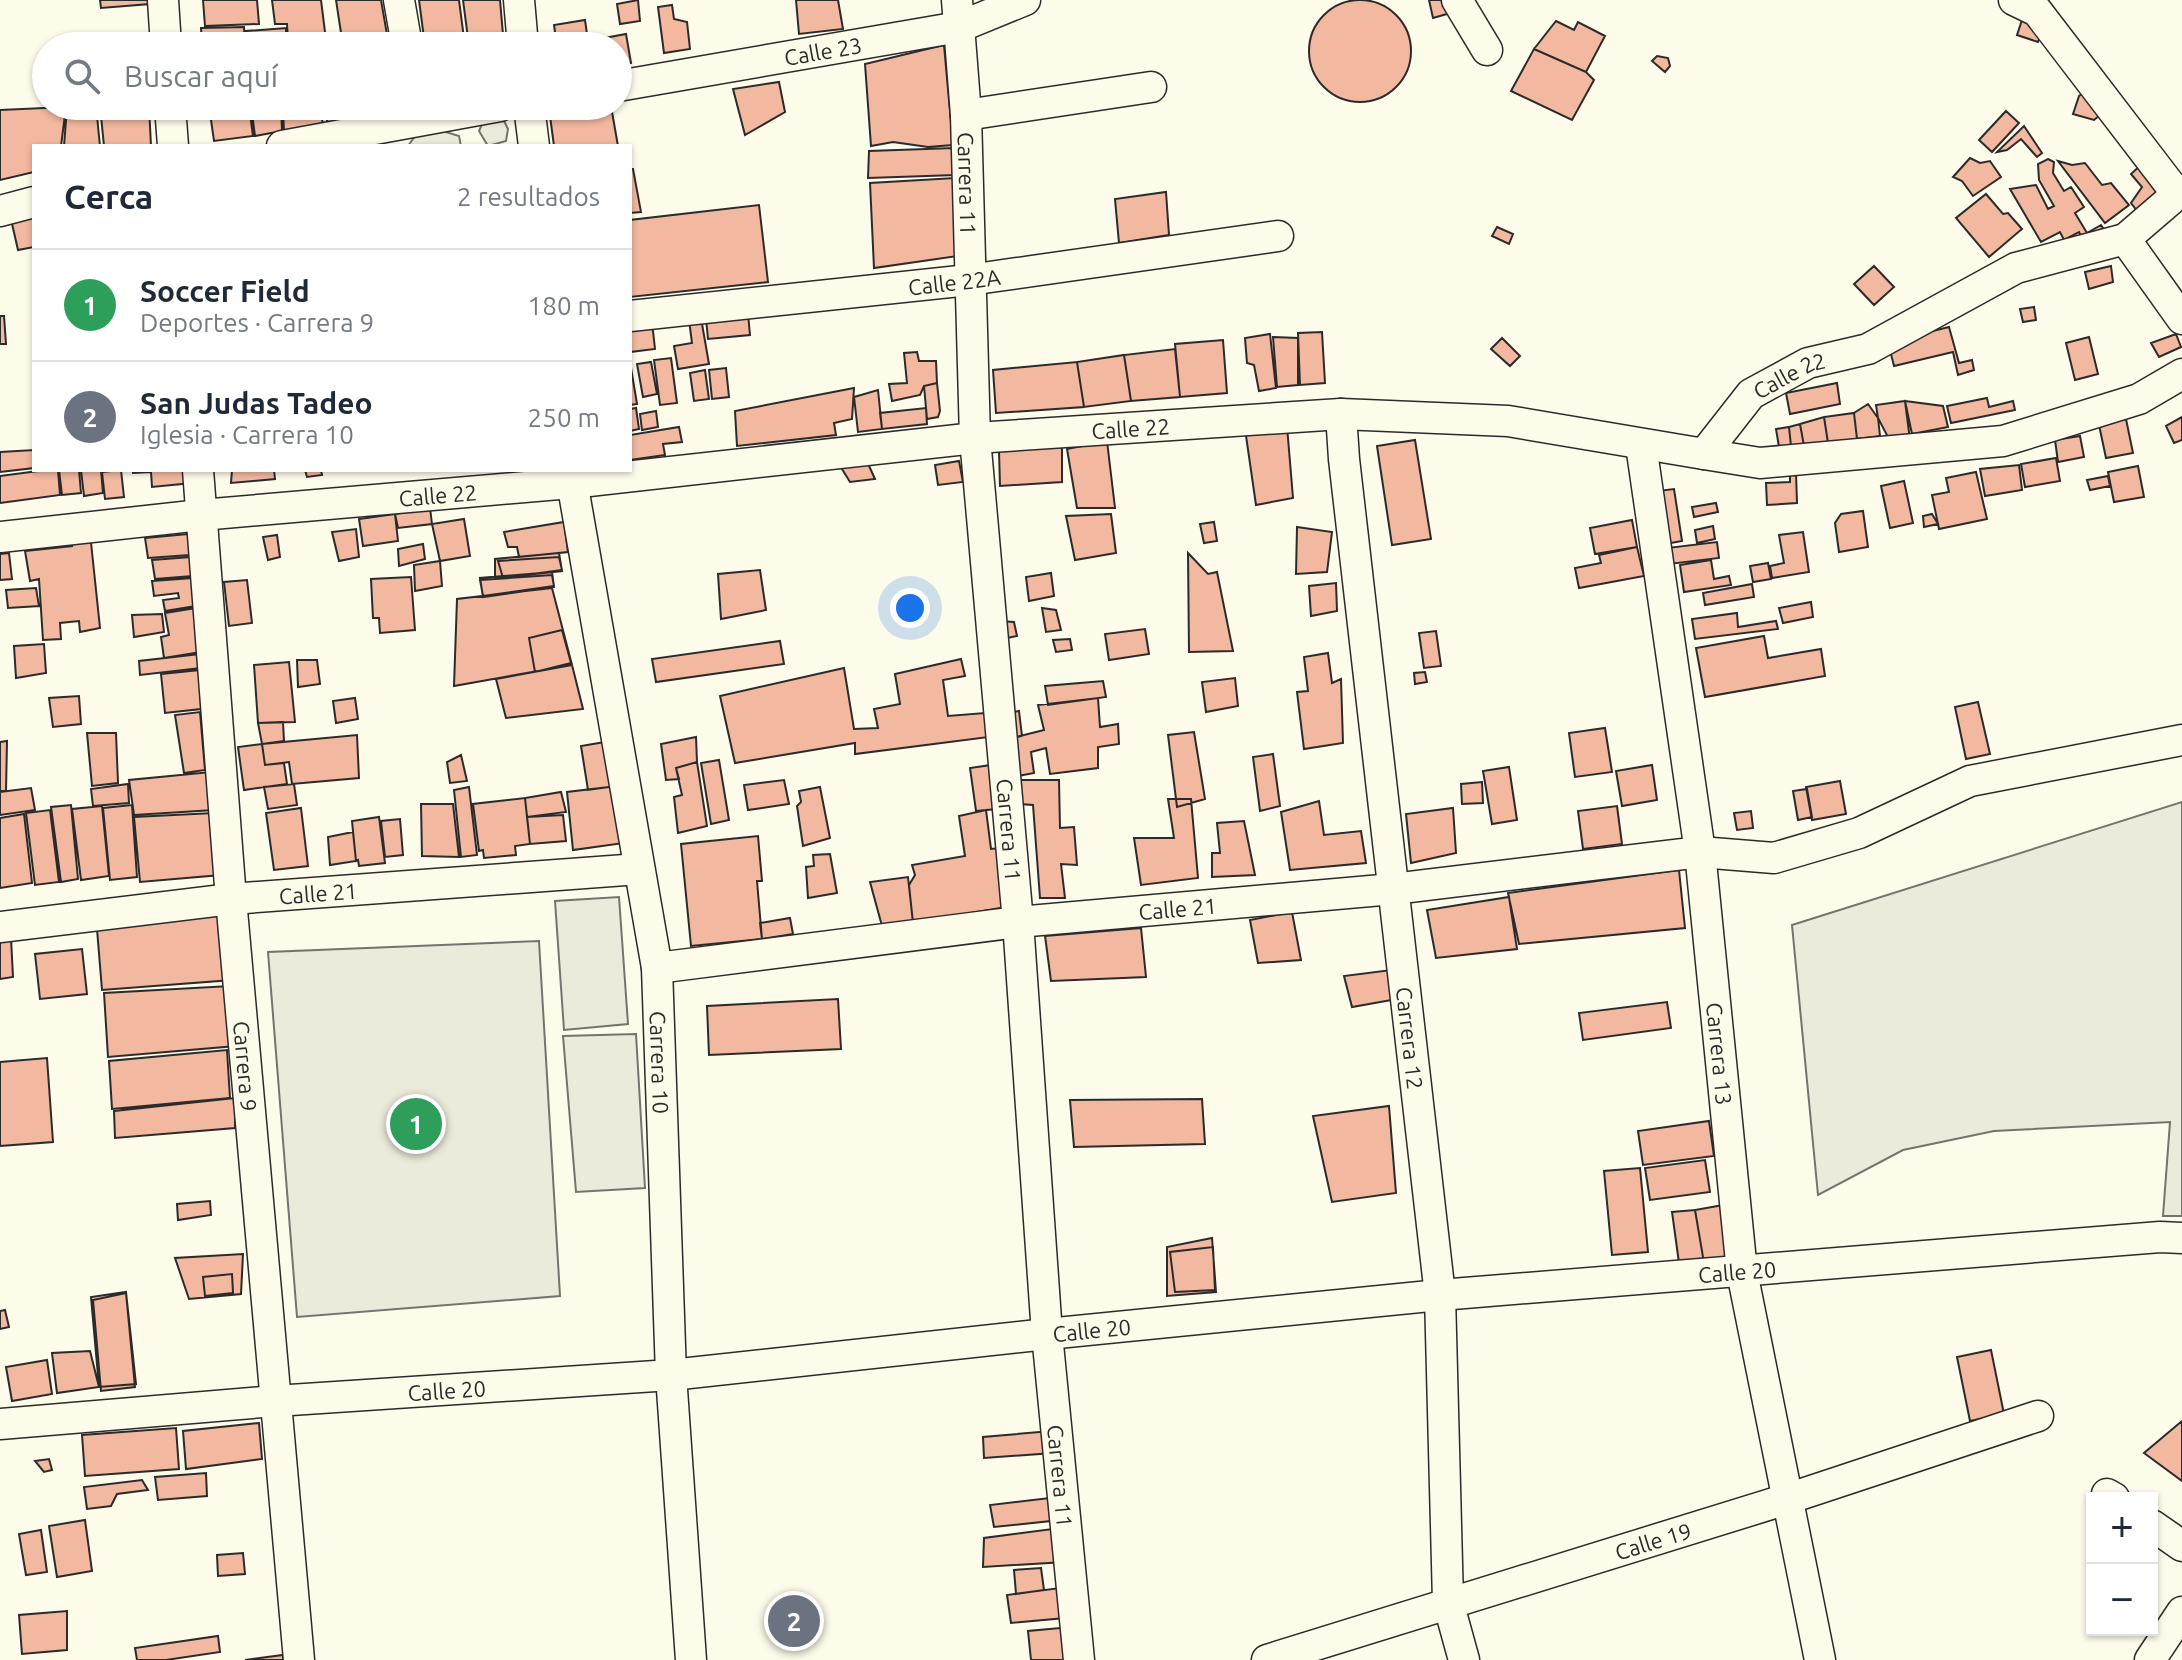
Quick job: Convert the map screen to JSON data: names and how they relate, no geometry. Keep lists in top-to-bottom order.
{
  "streets": {
    "street": [
      "Calle 23",
      "Carrera 11",
      "Calle 22A",
      "Calle 22",
      "Calle 21",
      "Carrera 12",
      "Carrera 13",
      "Carrera 10",
      "Carrera 9",
      "Calle 20",
      "Calle 19"
    ]
  },
  "crossings": [
    ["Calle 23", "Carrera 11"],
    ["Carrera 11", "Calle 22A"],
    ["Carrera 11", "Calle 22"],
    ["Carrera 11", "Calle 21"],
    ["Carrera 11", "Calle 20"],
    ["Calle 22", "Carrera 12"],
    ["Calle 22", "Carrera 13"],
    ["Calle 22", "Carrera 10"],
    ["Calle 22", "Carrera 9"],
    ["Calle 21", "Carrera 12"],
    ["Calle 21", "Carrera 13"],
    ["Calle 21", "Carrera 10"],
    ["Calle 21", "Carrera 9"],
    ["Carrera 12", "Calle 20"],
    ["Carrera 12", "Calle 19"],
    ["Carrera 13", "Calle 20"],
    ["Carrera 13", "Calle 19"],
    ["Carrera 10", "Calle 20"],
    ["Carrera 9", "Calle 20"]
  ],
  "page": {
    "search": "Buscar aquí",
    "heading": ["Cerca", "2 resultados"],
    "list": [
      {
        "mark": "1",
        "name": "Soccer Field",
        "note": "Deportes · Carrera 9",
        "value": "180 m"
      },
      {
        "mark": "2",
        "name": "San Judas Tadeo",
        "note": "Iglesia · Carrera 10",
        "value": "250 m"
      }
    ],
    "pins": ["1", "2"],
    "map_buttons": ["+", "−"]
  }
}
